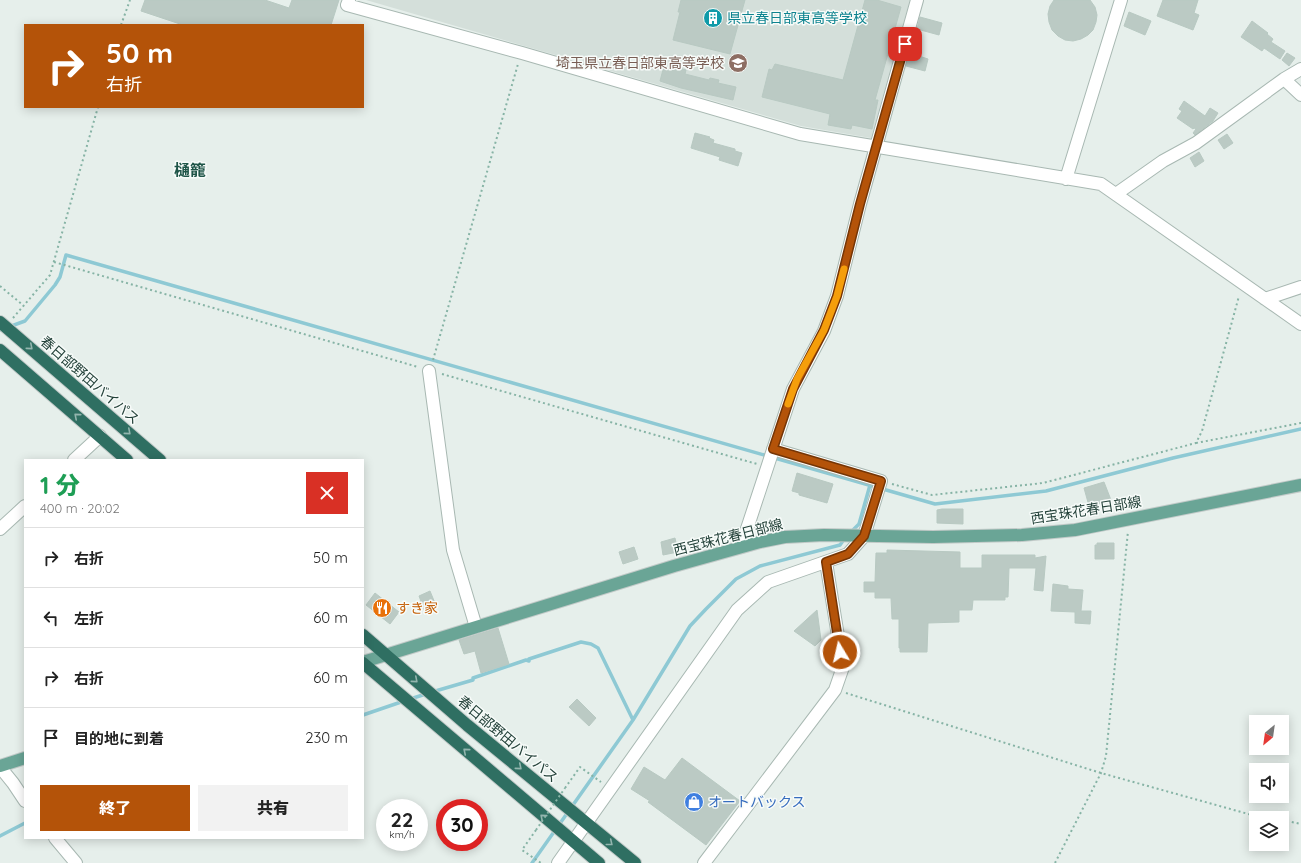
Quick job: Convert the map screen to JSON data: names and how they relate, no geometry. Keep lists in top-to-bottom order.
{
  "streets": {
    "highway": ["春日部野田バイパス"],
    "main road": ["西宝珠花春日部線"]
  },
  "crossings": [
    ["春日部野田バイパス", "西宝珠花春日部線"]
  ],
  "districts": ["樋籠"],
  "places": {
    "building": ["県立春日部東高等学校"],
    "school or university": ["埼玉県立春日部東高等学校"],
    "restaurant": ["すき家"],
    "shop": ["オートバックス"]
  },
  "north": "bottom left",
  "page": {
    "turn": ["50 m", "右折"],
    "heading": ["1 分", "400 m · 20:02"],
    "list": [
      {
        "name": "右折",
        "value": "50 m"
      },
      {
        "name": "左折",
        "value": "60 m"
      },
      {
        "name": "右折",
        "value": "60 m"
      },
      {
        "name": "目的地に到着",
        "value": "230 m"
      }
    ],
    "buttons": ["終了", "共有"],
    "speed": "22 km/h",
    "limit": "30"
  }
}
